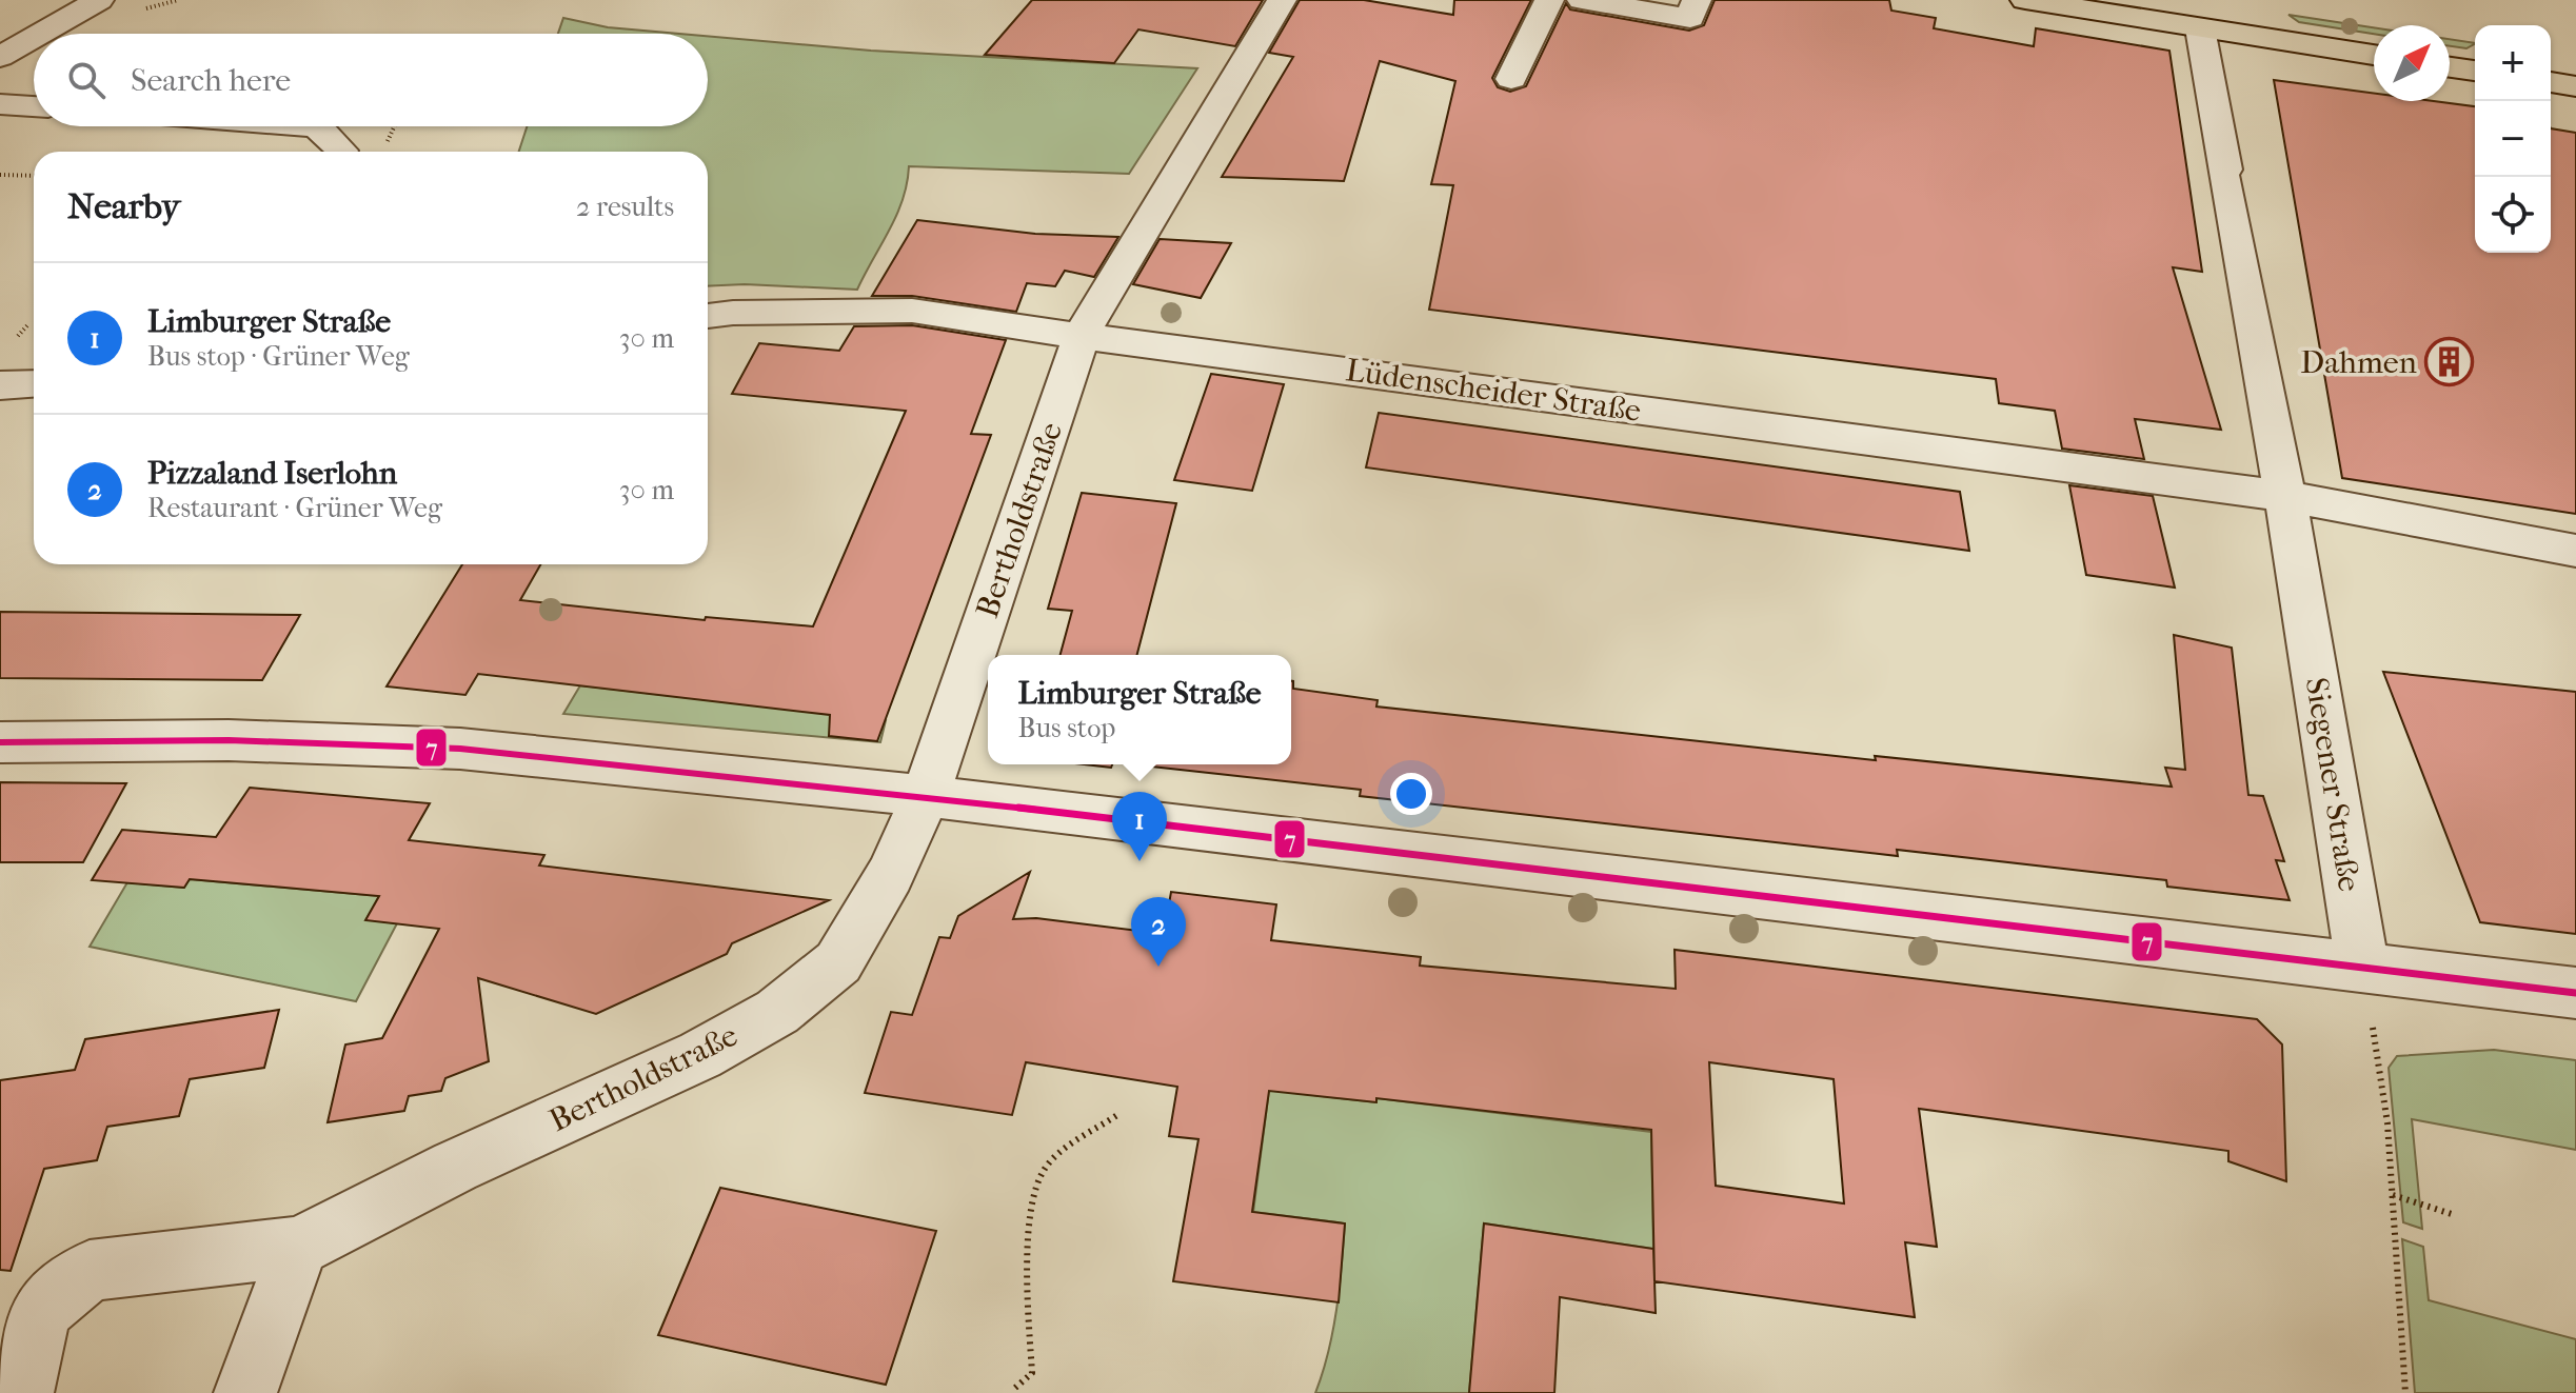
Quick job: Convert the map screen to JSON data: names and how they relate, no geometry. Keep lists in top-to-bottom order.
{
  "streets": {
    "street": ["Lüdenscheider Straße", "Bertholdstraße", "Siegener Straße"]
  },
  "crossings": [
    ["Lüdenscheider Straße", "Bertholdstraße"],
    ["Lüdenscheider Straße", "Siegener Straße"]
  ],
  "places": {
    "building": ["Dahmen"]
  },
  "lines": ["transit line 7"],
  "north": "top right",
  "page": {
    "map_buttons": ["+", "−"],
    "search": "Search here",
    "heading": ["Nearby", "2 results"],
    "list": [
      {
        "mark": "1",
        "name": "Limburger Straße",
        "note": "Bus stop · Grüner Weg",
        "value": "30 m"
      },
      {
        "mark": "2",
        "name": "Pizzaland Iserlohn",
        "note": "Restaurant · Grüner Weg",
        "value": "30 m"
      }
    ],
    "popup": ["Limburger Straße", "Bus stop"],
    "pins": ["1", "2"]
  }
}
